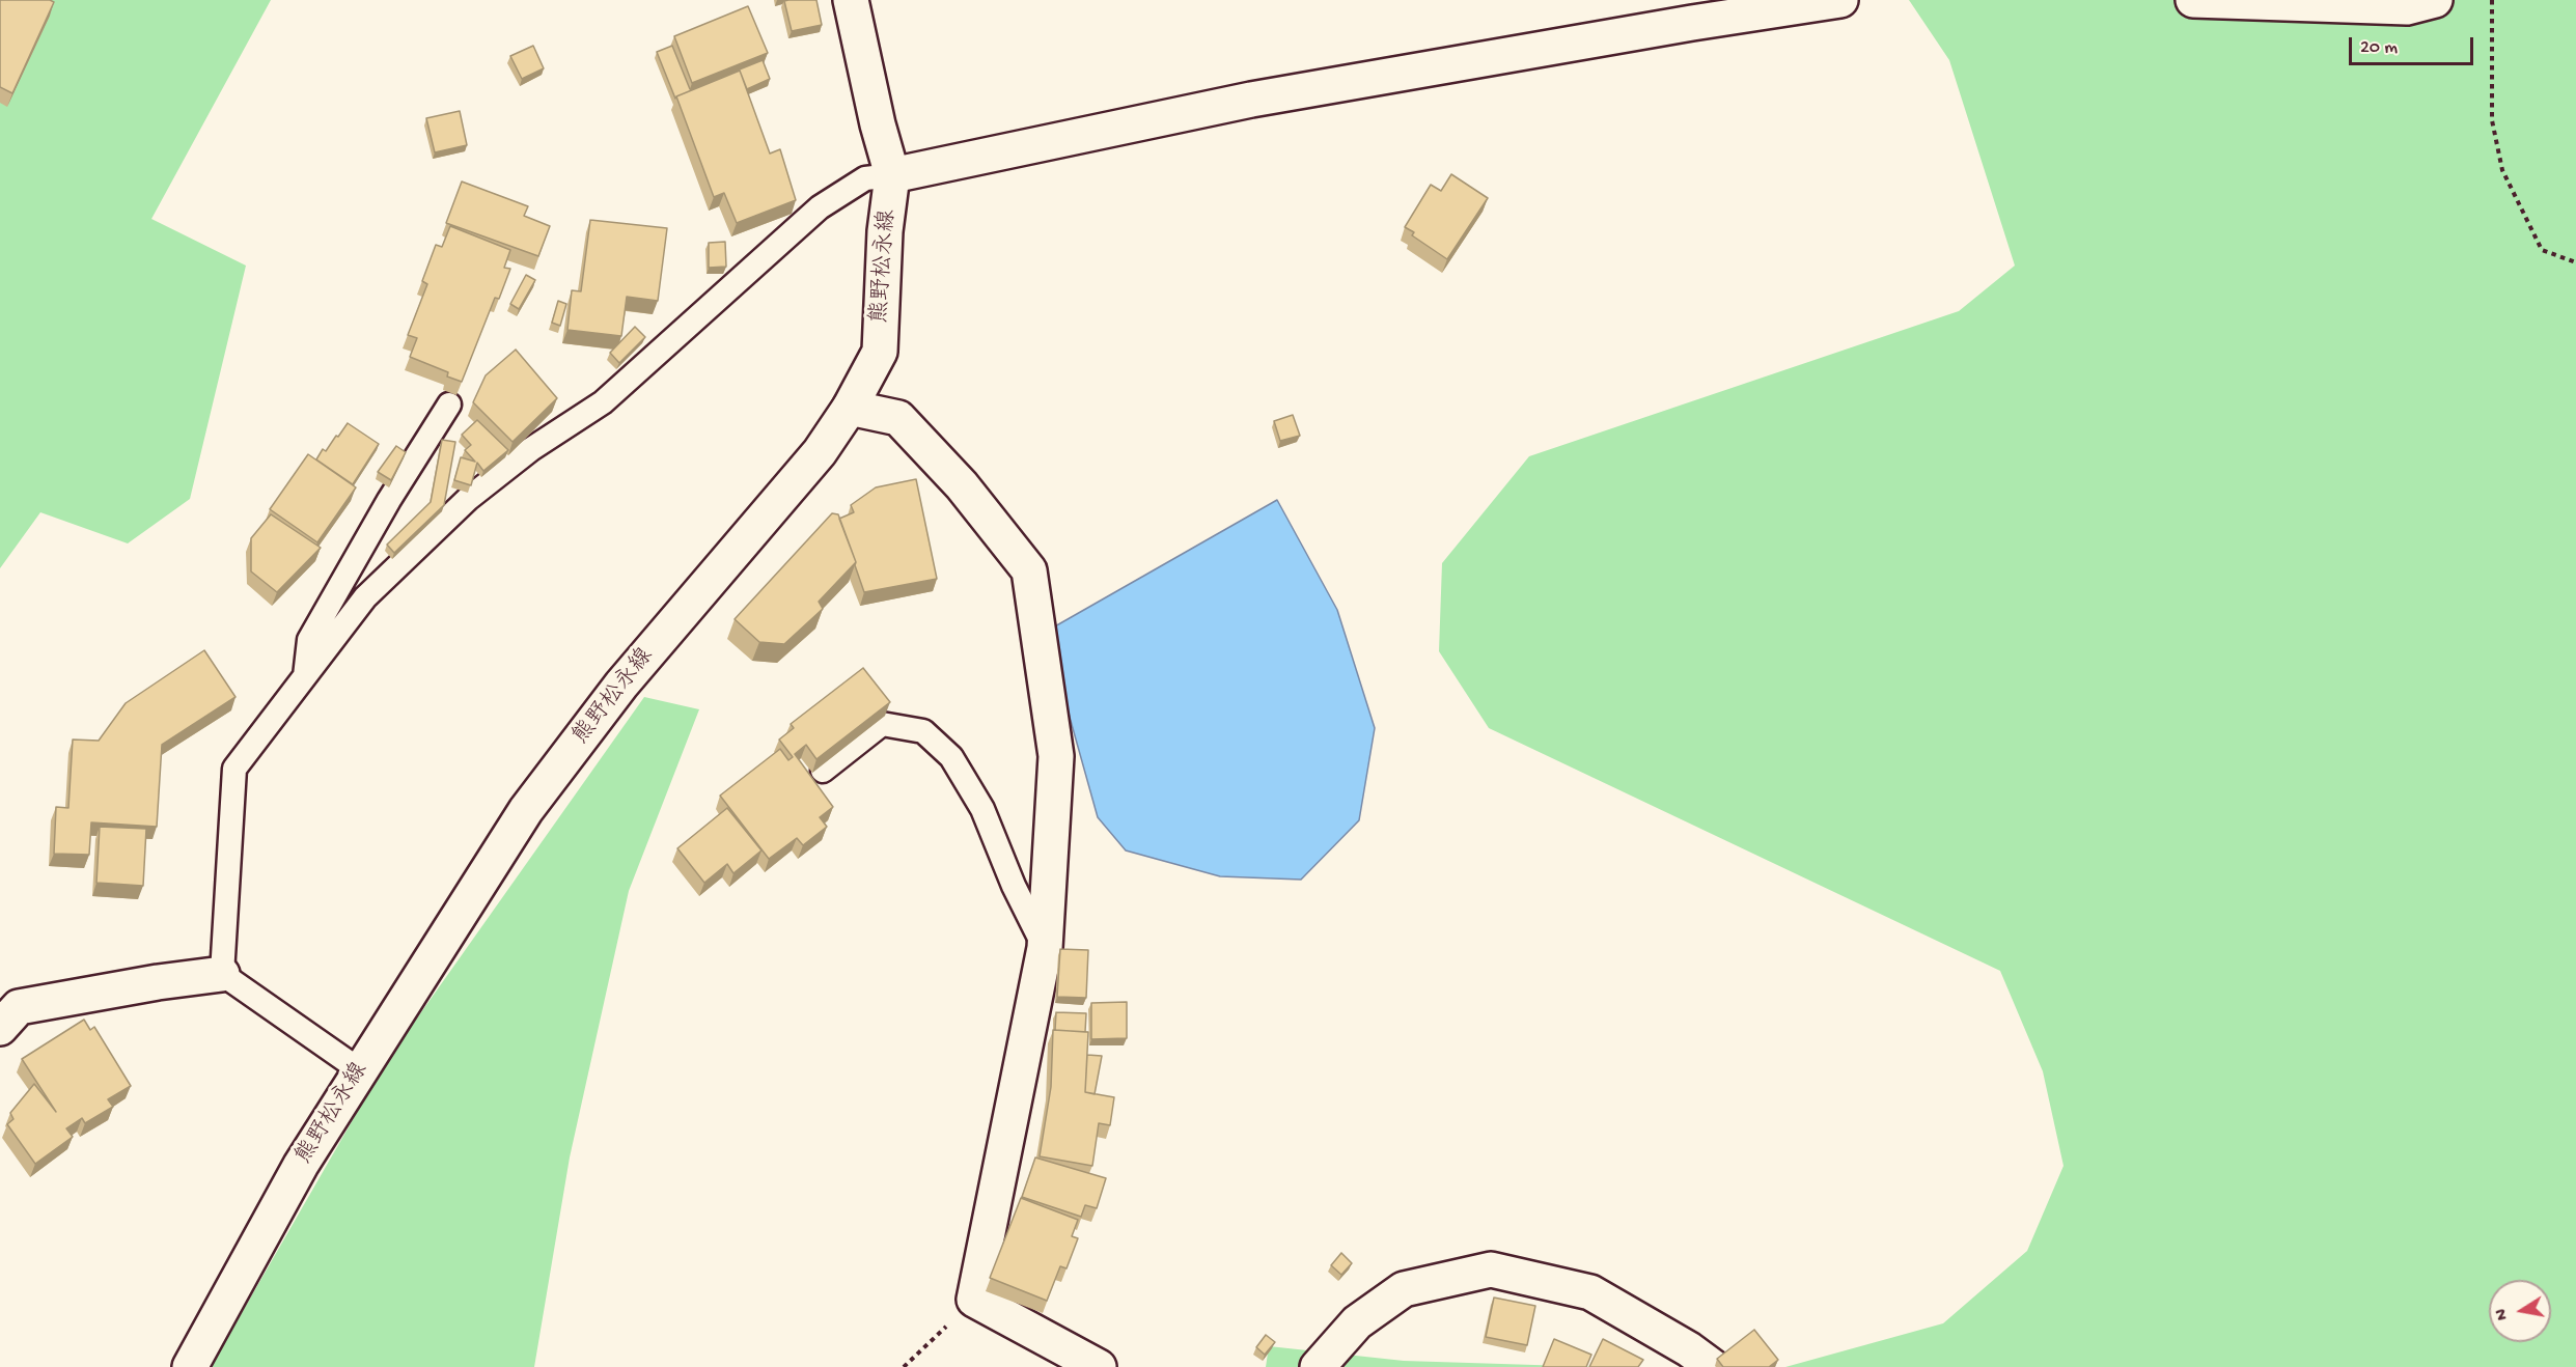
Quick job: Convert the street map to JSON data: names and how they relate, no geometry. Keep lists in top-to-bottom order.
{
  "streets": {
    "street": ["熊野松永線"]
  },
  "scale_bar": "20 m",
  "north": "left"
}
